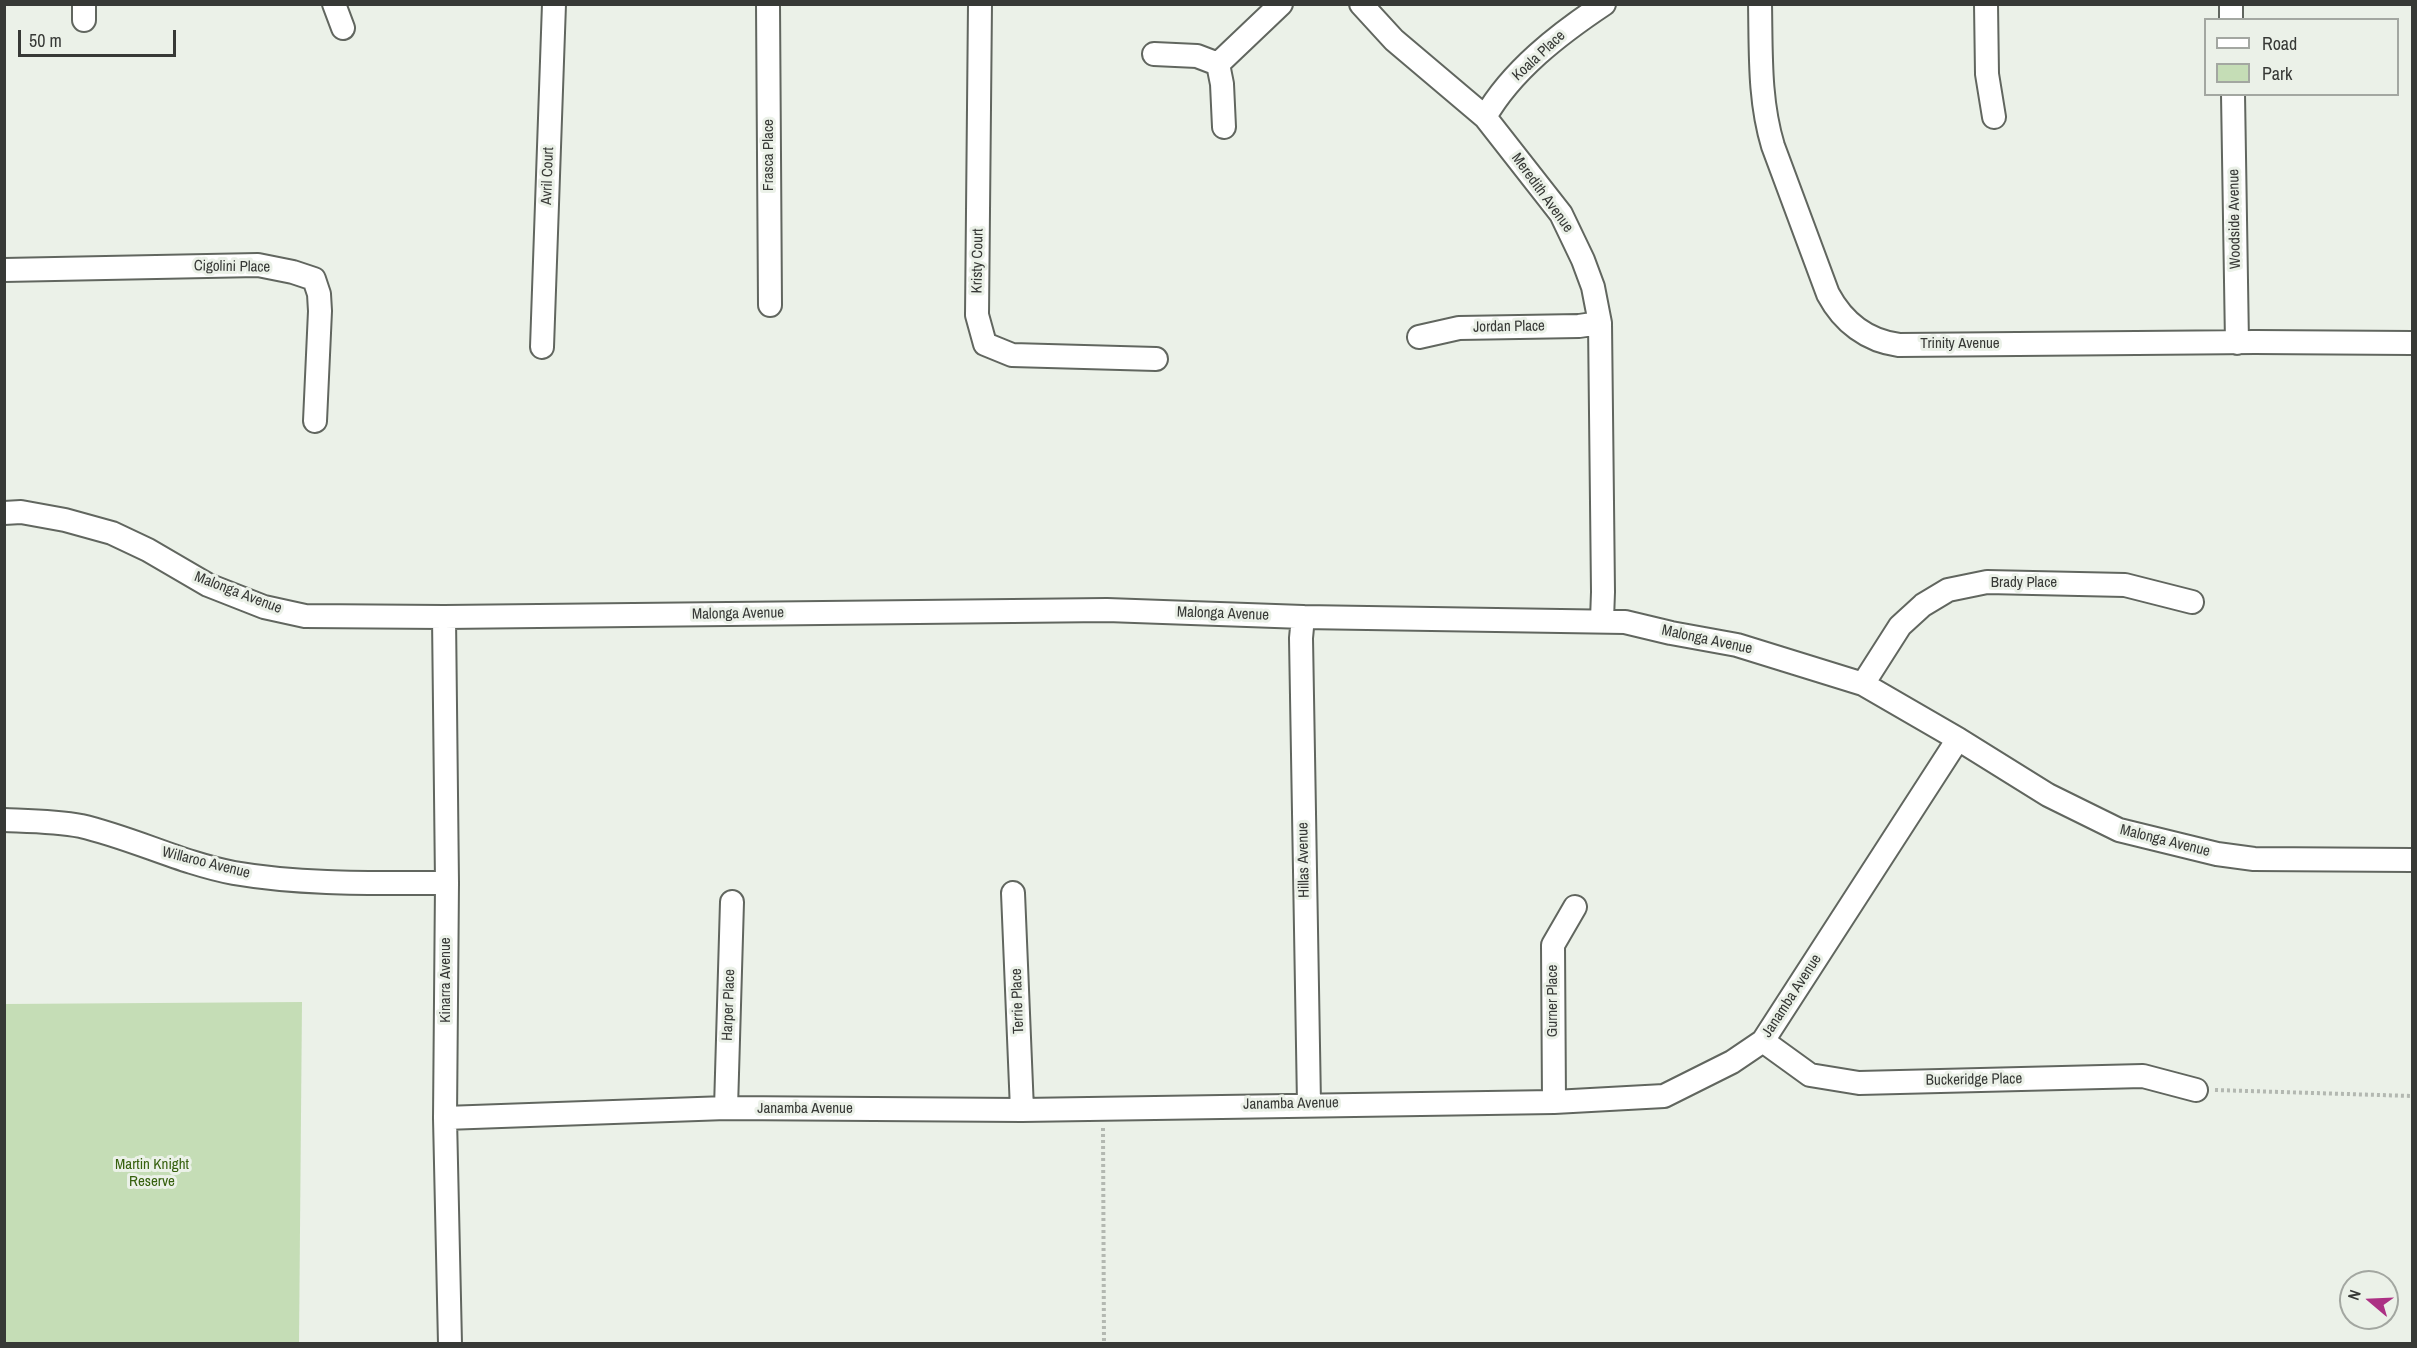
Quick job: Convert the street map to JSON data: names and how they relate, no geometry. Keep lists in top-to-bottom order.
{
  "streets": {
    "street": [
      "Koala Place",
      "Frasca Place",
      "Avril Court",
      "Meredith Avenue",
      "Woodside Avenue",
      "Kristy Court",
      "Cigolini Place",
      "Jordan Place",
      "Trinity Avenue",
      "Brady Place",
      "Malonga Avenue",
      "Hillas Avenue",
      "Willaroo Avenue",
      "Kinarra Avenue",
      "Janamba Avenue",
      "Terrie Place",
      "Gurner Place",
      "Harper Place",
      "Buckeridge Place"
    ]
  },
  "crossings": [
    ["Koala Place", "Meredith Avenue"],
    ["Meredith Avenue", "Jordan Place"],
    ["Meredith Avenue", "Malonga Avenue"],
    ["Woodside Avenue", "Trinity Avenue"],
    ["Brady Place", "Malonga Avenue"],
    ["Malonga Avenue", "Hillas Avenue"],
    ["Malonga Avenue", "Kinarra Avenue"],
    ["Malonga Avenue", "Janamba Avenue"],
    ["Hillas Avenue", "Janamba Avenue"],
    ["Willaroo Avenue", "Kinarra Avenue"],
    ["Kinarra Avenue", "Janamba Avenue"],
    ["Janamba Avenue", "Terrie Place"],
    ["Janamba Avenue", "Gurner Place"],
    ["Janamba Avenue", "Harper Place"],
    ["Janamba Avenue", "Buckeridge Place"]
  ],
  "parks": ["Martin Knight Reserve"],
  "legend": ["Road", "Park"],
  "scale_bar": "50 m",
  "north": "left"
}
